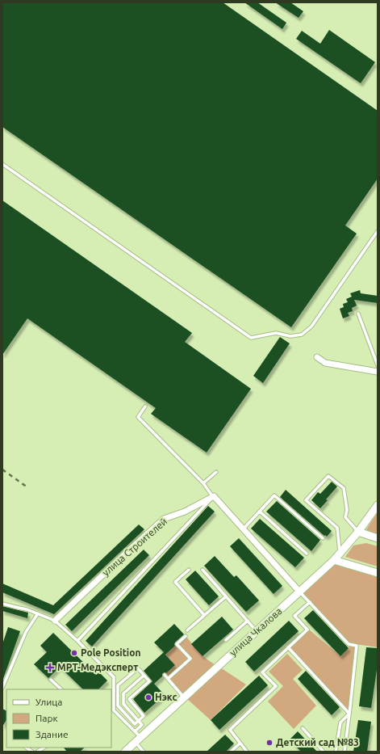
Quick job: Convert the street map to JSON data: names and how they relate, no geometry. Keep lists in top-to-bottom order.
{
  "streets": {
    "street": ["улица Строителей", "улица Чкалова"]
  },
  "places": {
    "other": ["Pole Position", "Нэкс", "Детский сад №83"],
    "health": ["МРТ-Медэксперт"]
  },
  "legend": ["Улица", "Парк", "Здание"]
}
